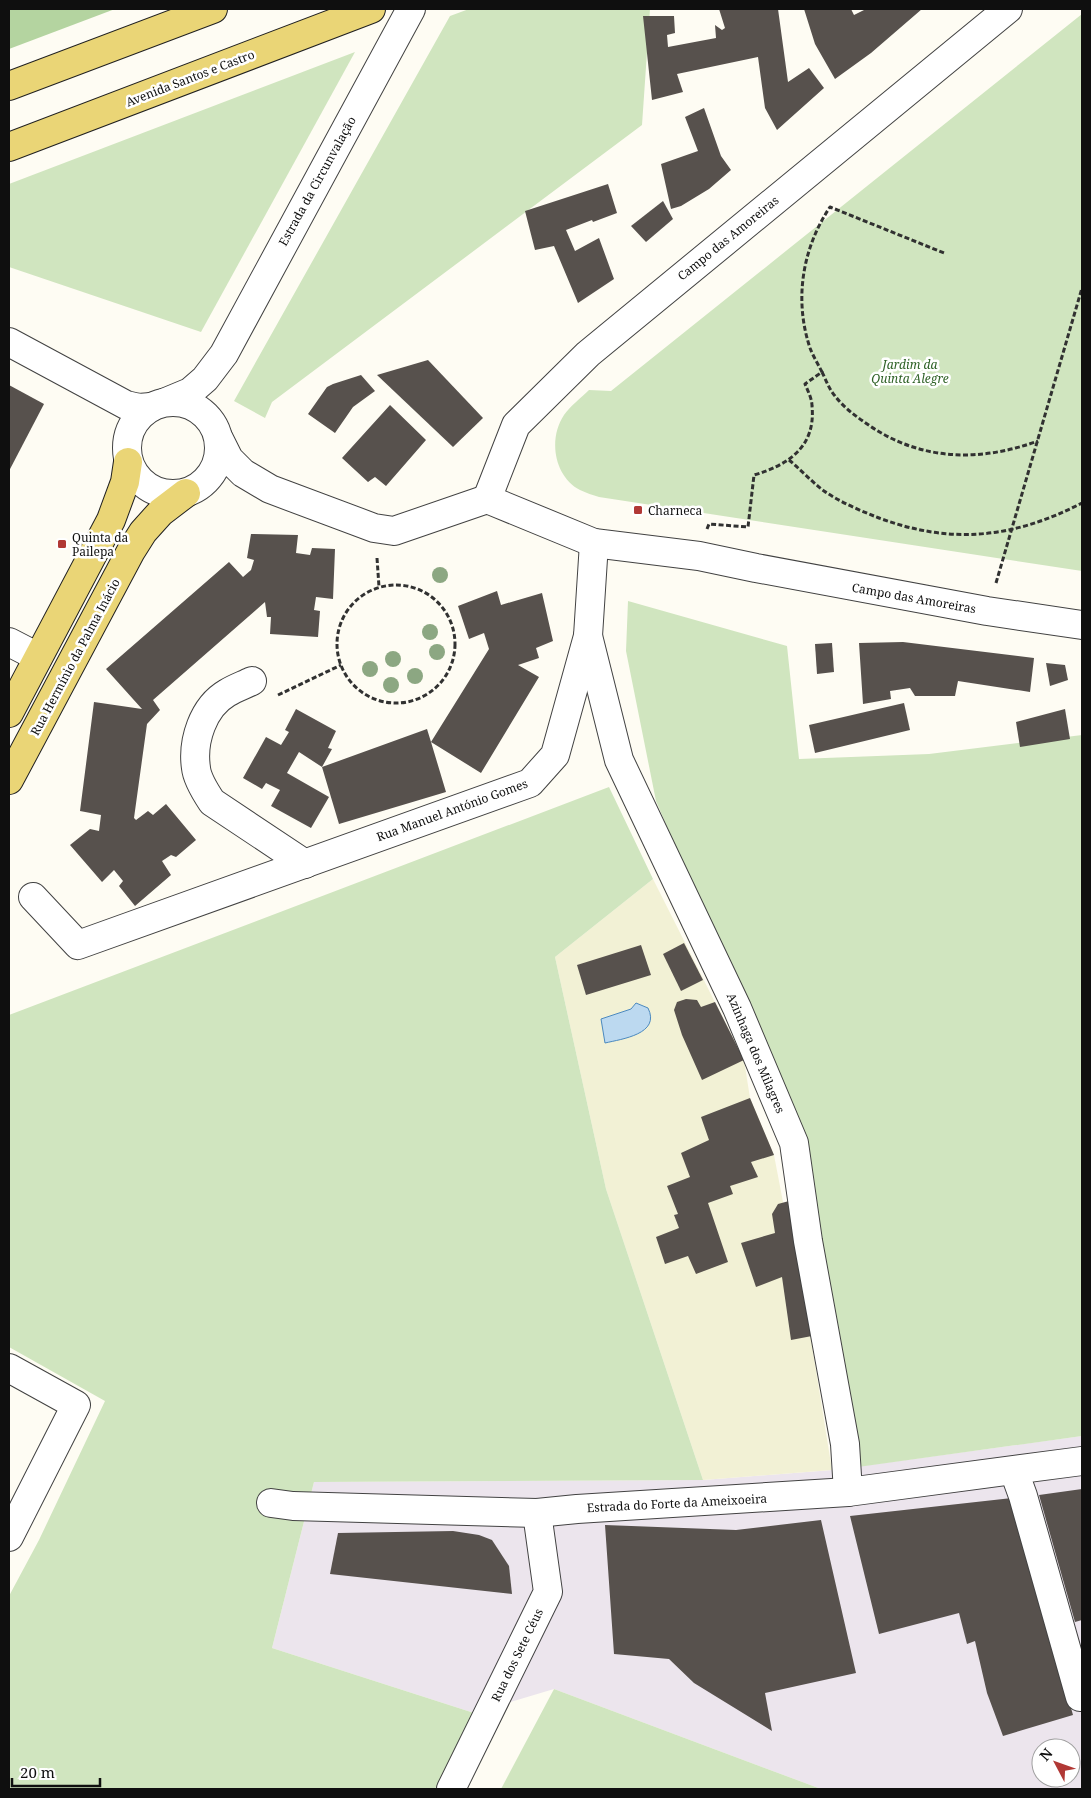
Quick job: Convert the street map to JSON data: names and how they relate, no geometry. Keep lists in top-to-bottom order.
{
  "streets": {
    "main road": ["Avenida Santos e Castro", "Rua Hermínio da Palma Inácio"],
    "street": [
      "Estrada da Circunvalação",
      "Campo das Amoreiras",
      "Rua Manuel António Gomes",
      "Azinhaga dos Milagres",
      "Estrada do Forte da Ameixoeira",
      "Rua dos Sete Céus"
    ]
  },
  "crossings": [
    ["Estrada da Circunvalação", "Rua Hermínio da Palma Inácio"],
    ["Campo das Amoreiras", "Rua Manuel António Gomes"],
    ["Rua Manuel António Gomes", "Azinhaga dos Milagres"],
    ["Azinhaga dos Milagres", "Estrada do Forte da Ameixoeira"],
    ["Estrada do Forte da Ameixoeira", "Rua dos Sete Céus"]
  ],
  "parks": ["Jardim da Quinta Alegre"],
  "places": {
    "transit": ["Charneca", "Quinta da Pailepa"]
  },
  "scale_bar": "20 m",
  "north": "top left"
}
